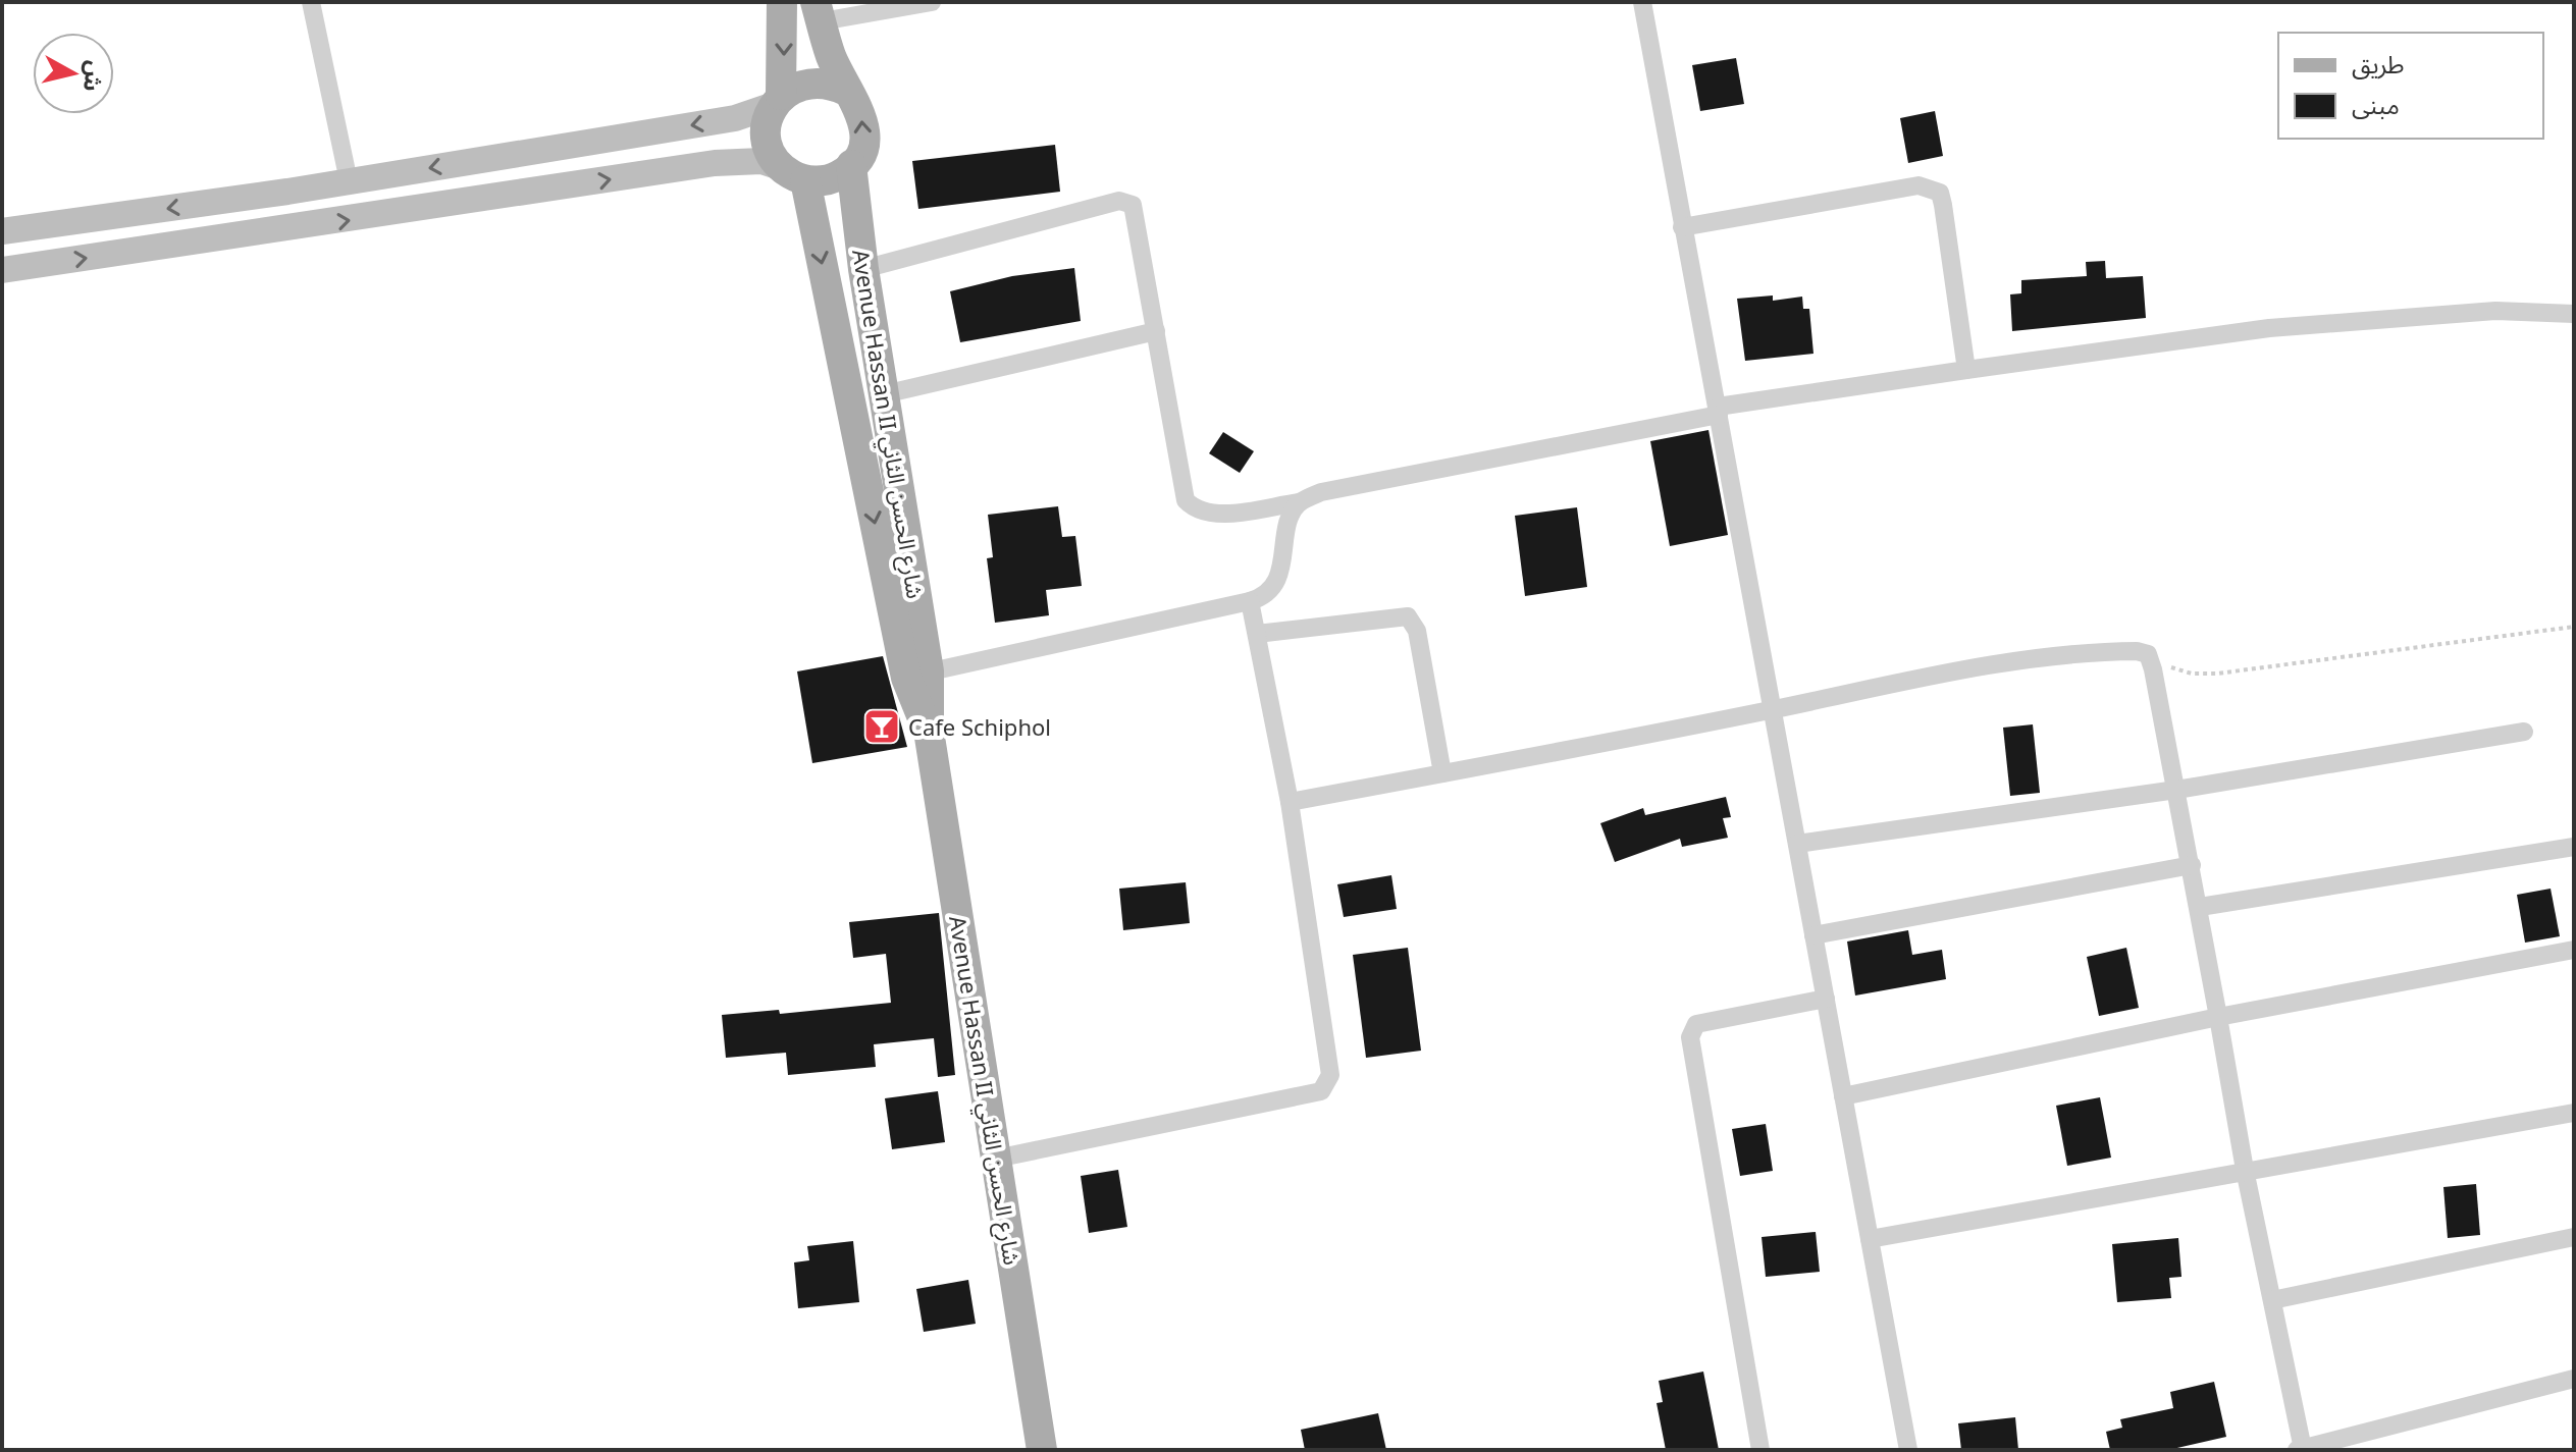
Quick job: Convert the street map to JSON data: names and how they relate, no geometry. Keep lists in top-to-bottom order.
{
  "streets": {
    "main road": ["Avenue Hassan II شارع الحسن الثاني"]
  },
  "places": {
    "bar": ["Cafe Schiphol"]
  },
  "legend": ["طريق", "مبنى"],
  "north": "right"
}
